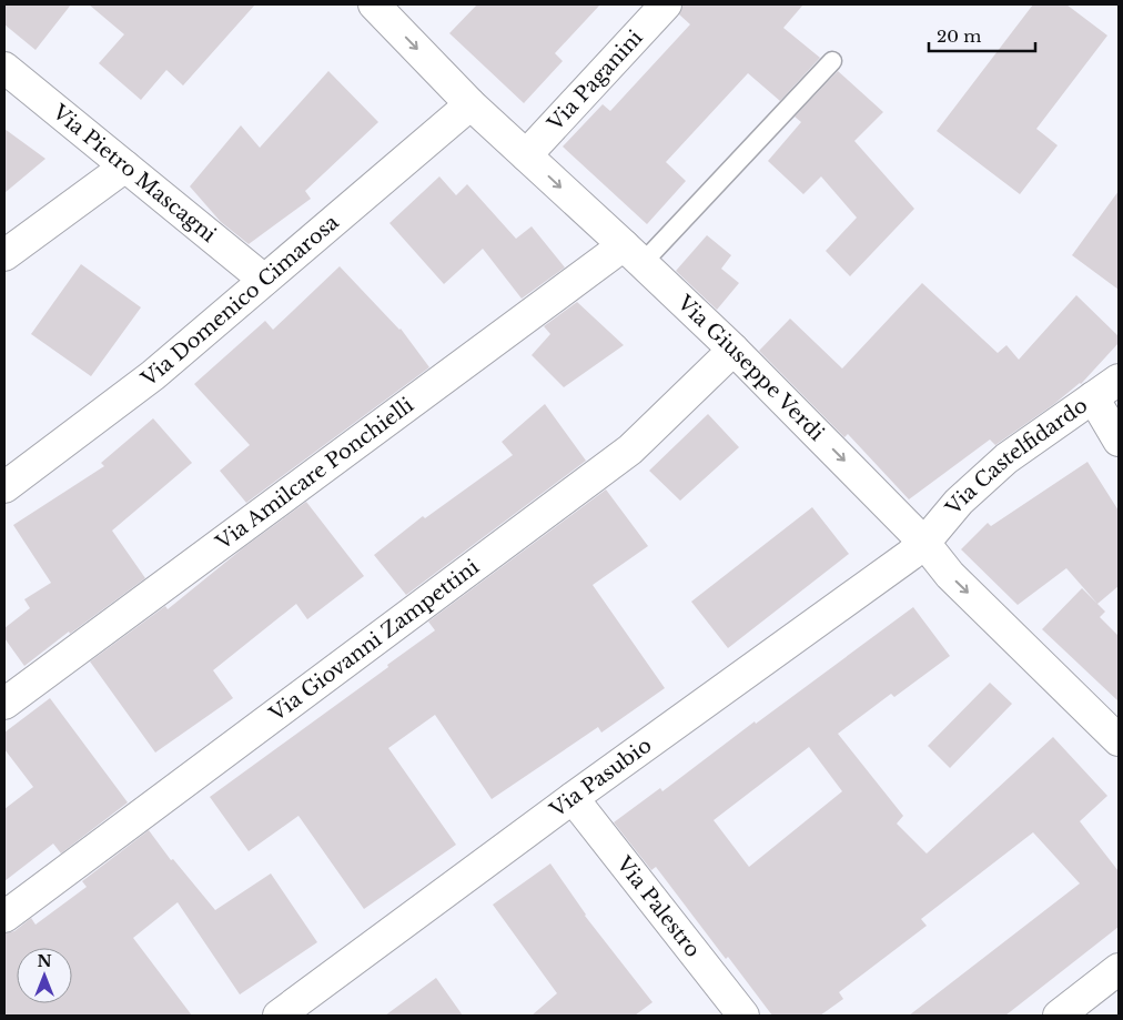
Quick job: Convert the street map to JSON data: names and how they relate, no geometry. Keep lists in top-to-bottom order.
{
  "streets": {
    "street": [
      "Via Paganini",
      "Via Pietro Mascagni",
      "Via Domenico Cimarosa",
      "Via Giuseppe Verdi",
      "Via Castelfidardo",
      "Via Amilcare Ponchielli",
      "Via Giovanni Zampettini",
      "Via Pasubio",
      "Via Palestro"
    ]
  },
  "crossings": [
    ["Via Paganini", "Via Giuseppe Verdi"],
    ["Via Pietro Mascagni", "Via Domenico Cimarosa"],
    ["Via Domenico Cimarosa", "Via Giuseppe Verdi"],
    ["Via Giuseppe Verdi", "Via Castelfidardo"],
    ["Via Giuseppe Verdi", "Via Amilcare Ponchielli"],
    ["Via Giuseppe Verdi", "Via Giovanni Zampettini"],
    ["Via Giuseppe Verdi", "Via Pasubio"],
    ["Via Castelfidardo", "Via Pasubio"],
    ["Via Pasubio", "Via Palestro"]
  ],
  "one_way": ["Via Giuseppe Verdi"],
  "scale_bar": "20 m",
  "north": "top"
}
